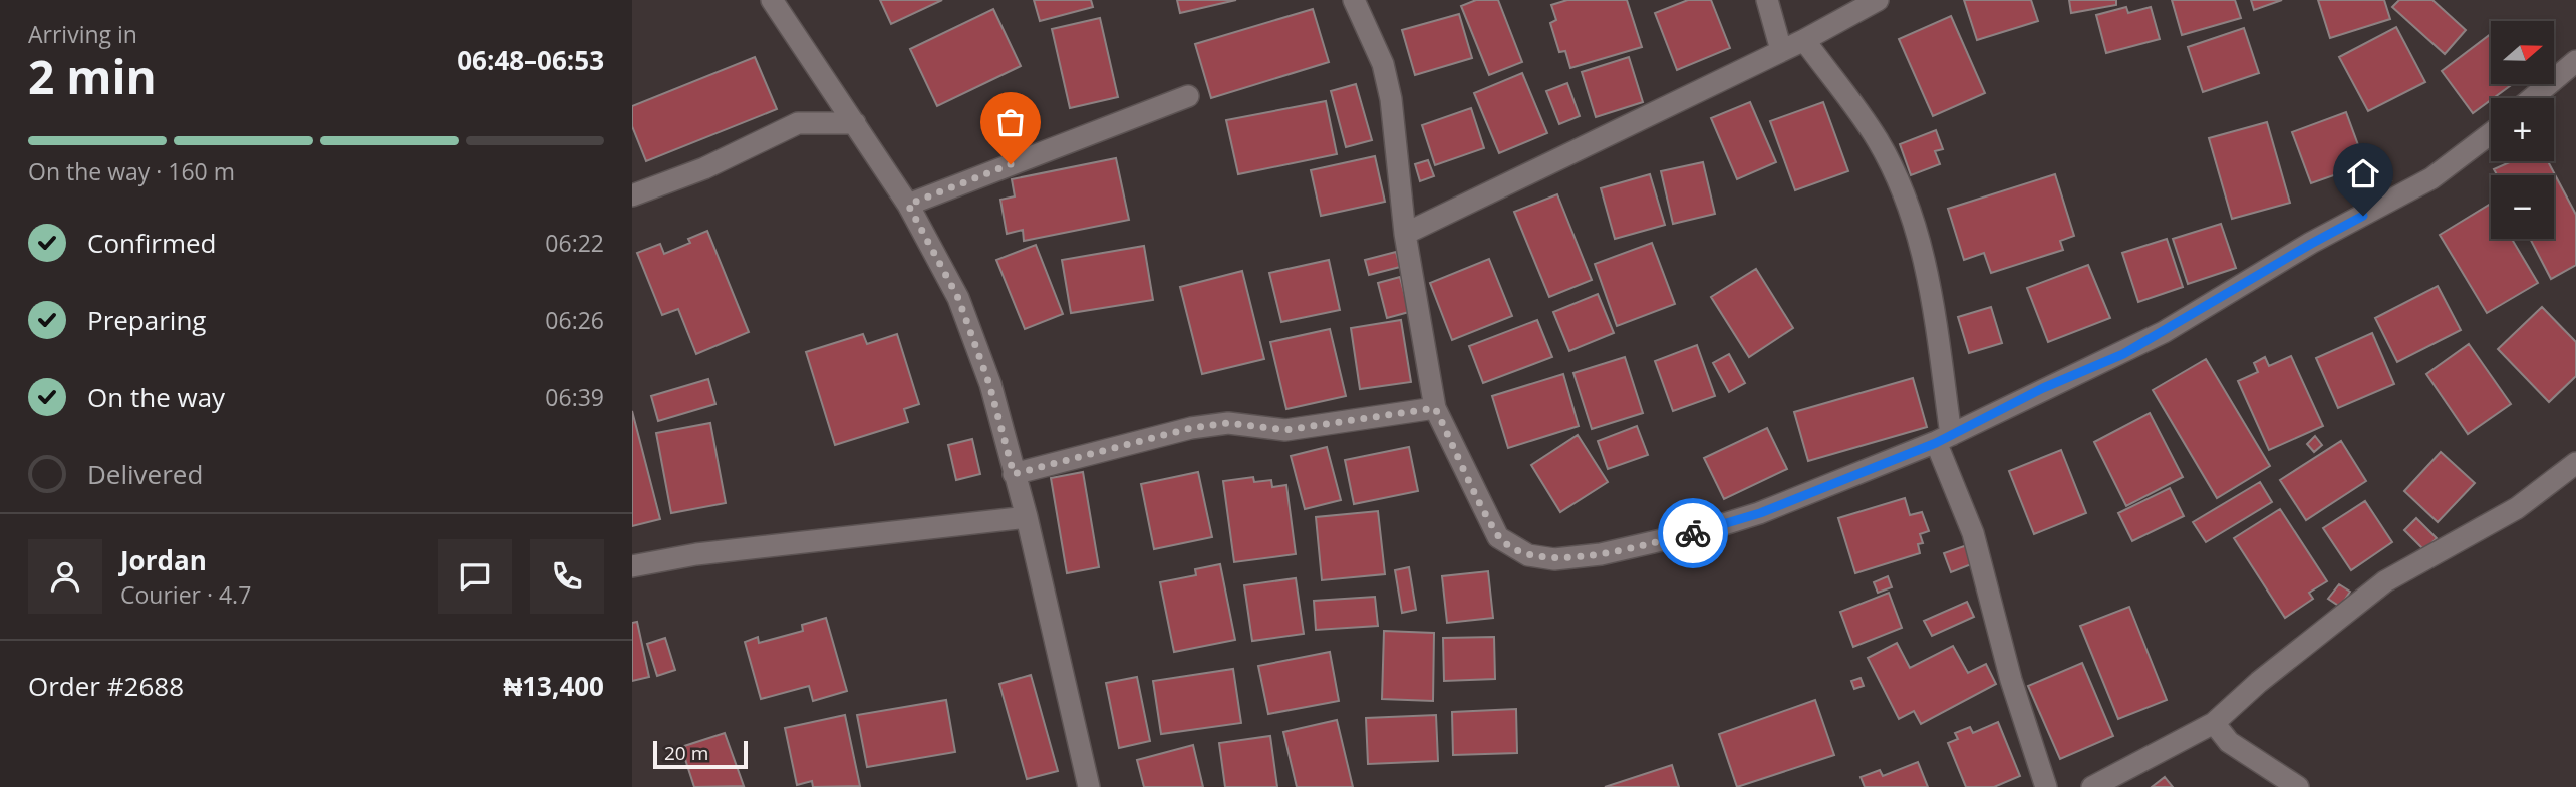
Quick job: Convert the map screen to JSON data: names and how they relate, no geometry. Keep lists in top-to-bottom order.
{
  "scale_bar": "20 m",
  "north": "right",
  "page": {
    "heading": ["2 min", "Arriving in", "06:48–06:53"],
    "panel": [
      "Jordan",
      "Courier · 4.7",
      "Order #2688",
      "₦13,400"
    ],
    "map_buttons": ["+", "−"],
    "bar": "On the way · 160 m",
    "list": [
      ["Confirmed", "06:22"],
      ["Preparing", "06:26"],
      ["On the way", "06:39"],
      "Delivered"
    ],
    "scale": "20 m"
  }
}
